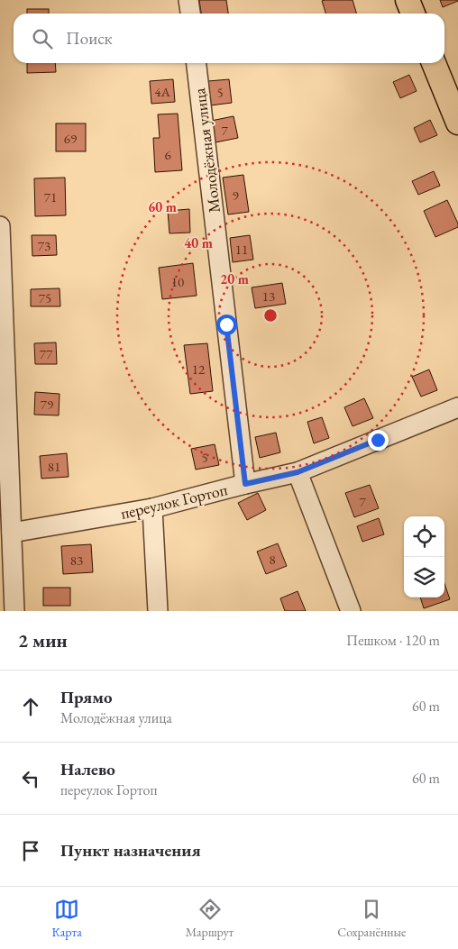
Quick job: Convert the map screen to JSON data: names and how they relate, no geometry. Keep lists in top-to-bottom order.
{
  "streets": {
    "street": ["Молодёжная улица", "переулок Гортоп"]
  },
  "crossings": [
    ["Молодёжная улица", "переулок Гортоп"]
  ],
  "house_numbers": [
    "4А",
    "5",
    "7",
    "69",
    "6",
    "9",
    "71",
    "73",
    "11",
    "10",
    "13",
    "75",
    "77",
    "12",
    "79",
    "5",
    "81",
    "7",
    "8",
    "83"
  ],
  "page": {
    "search": "Поиск",
    "heading": ["2 мин", "Пешком · 120 m"],
    "list": [
      ["Прямо", "Молодёжная улица", "60 m"],
      ["Налево", "переулок Гортоп", "60 m"],
      "Пункт назначения"
    ],
    "nav": ["Карта", "Маршрут", "Сохранённые"]
  },
  "rings": ["60 m", "40 m", "20 m"]
}
